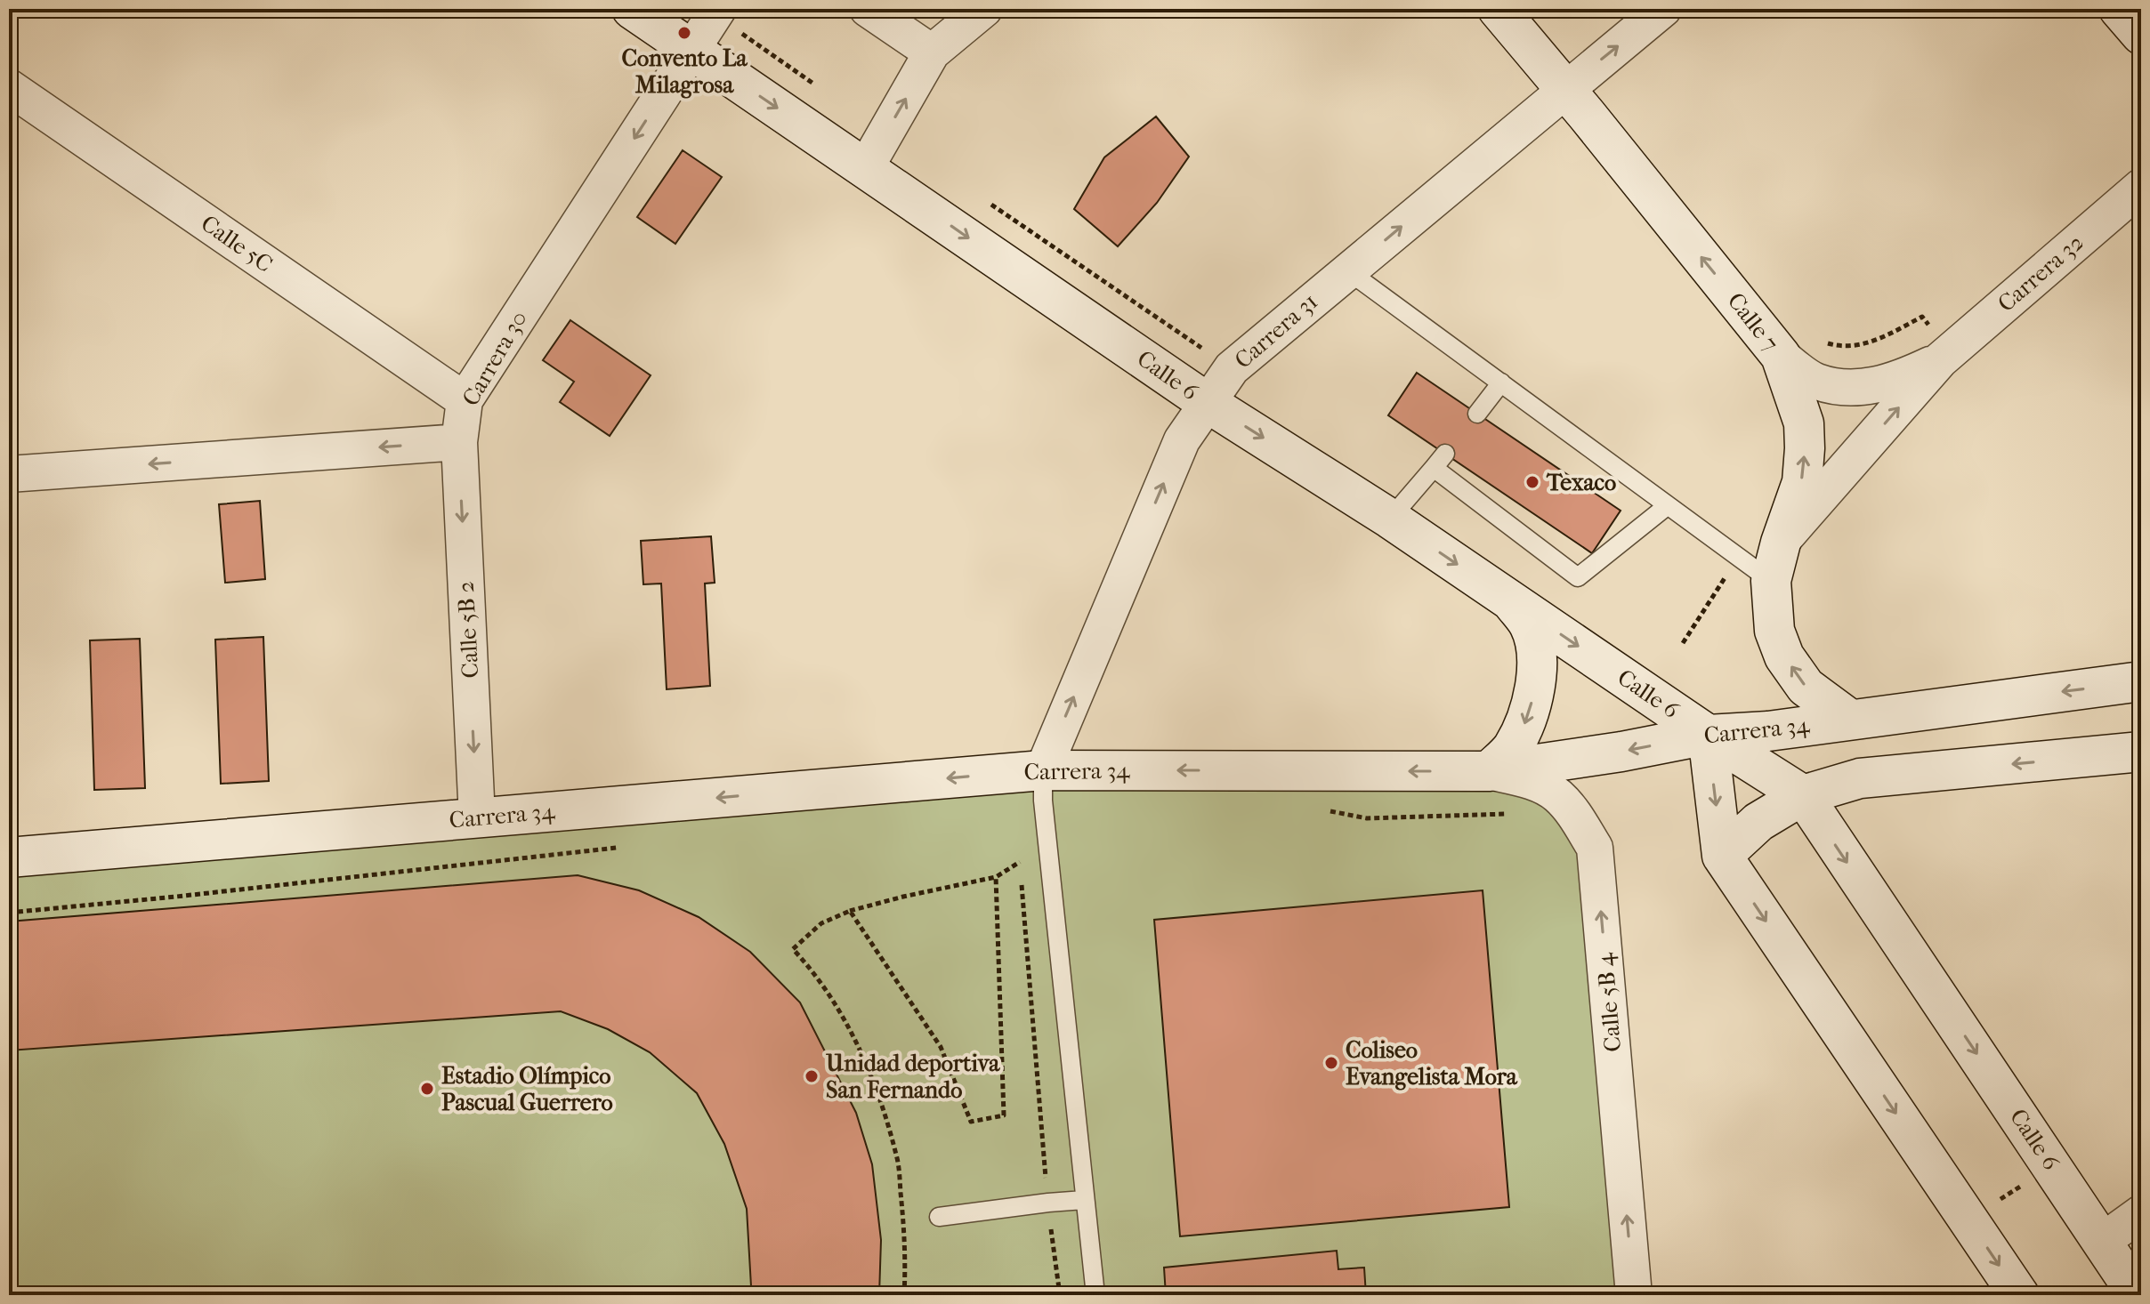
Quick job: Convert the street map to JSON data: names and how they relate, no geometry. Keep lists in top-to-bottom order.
{
  "streets": {
    "main road": ["Calle 7", "Calle 6", "Carrera 34"],
    "street": [
      "Calle 5C",
      "Carrera 32",
      "Carrera 31",
      "Carrera 30",
      "Calle 5B 2",
      "Calle 5B 4"
    ]
  },
  "crossings": [
    ["Calle 5C", "Carrera 30"],
    ["Carrera 32", "Calle 7"],
    ["Calle 7", "Carrera 31"],
    ["Calle 7", "Carrera 34"],
    ["Carrera 31", "Calle 6"],
    ["Carrera 31", "Carrera 34"],
    ["Carrera 30", "Calle 6"],
    ["Carrera 30", "Calle 5B 2"],
    ["Calle 6", "Carrera 34"],
    ["Calle 5B 2", "Carrera 34"],
    ["Carrera 34", "Calle 5B 4"]
  ],
  "one_way": [
    "Carrera 32",
    "Calle 7",
    "Carrera 31",
    "Carrera 30",
    "Calle 6",
    "Calle 5B 2",
    "Carrera 34",
    "Calle 5B 4"
  ],
  "places": [
    "Convento La Milagrosa",
    "Texaco",
    "Coliseo Evangelista Mora",
    "Unidad deportiva San Fernando",
    "Estadio Olímpico Pascual Guerrero"
  ]
}
